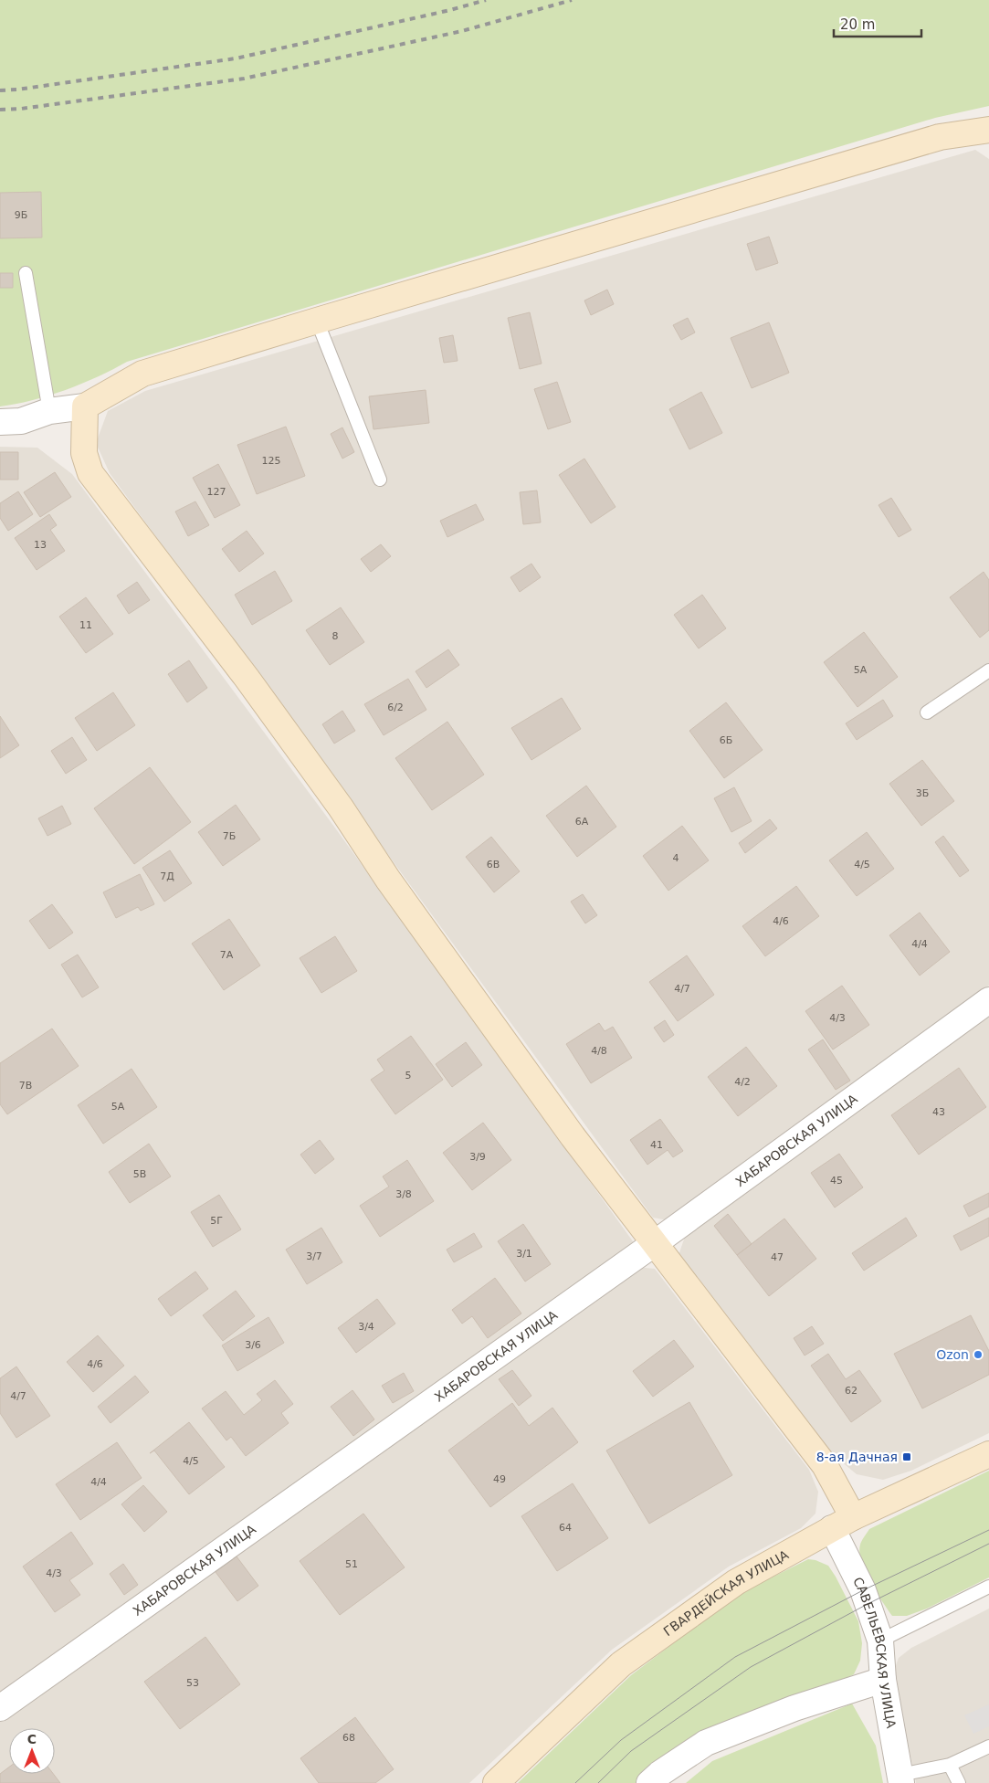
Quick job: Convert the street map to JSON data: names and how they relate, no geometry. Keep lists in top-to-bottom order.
{
  "streets": {
    "main road": ["ГВАРДЕЙСКАЯ УЛИЦА"],
    "street": ["ХАБАРОВСКАЯ УЛИЦА", "САВЕЛЬЕВСКАЯ УЛИЦА"]
  },
  "crossings": [
    ["ГВАРДЕЙСКАЯ УЛИЦА", "САВЕЛЬЕВСКАЯ УЛИЦА"]
  ],
  "places": {
    "other": ["Ozon"],
    "transit": ["8-ая Дачная"]
  },
  "house_numbers": [
    "9Б",
    "125",
    "127",
    "13",
    "11",
    "8",
    "5А",
    "6/2",
    "6Б",
    "3Б",
    "6А",
    "7Б",
    "4",
    "6В",
    "4/5",
    "7Д",
    "4/6",
    "4/4",
    "7А",
    "4/7",
    "4/3",
    "4/8",
    "5",
    "4/2",
    "7В",
    "5А",
    "43",
    "41",
    "3/9",
    "5В",
    "45",
    "3/8",
    "5Г",
    "3/1",
    "3/7",
    "47",
    "3/4",
    "3/6",
    "4/6",
    "62",
    "4/7",
    "4/5",
    "49",
    "4/4",
    "64",
    "51",
    "4/3",
    "53",
    "68"
  ],
  "scale_bar": "20 m",
  "north": "top"
}
